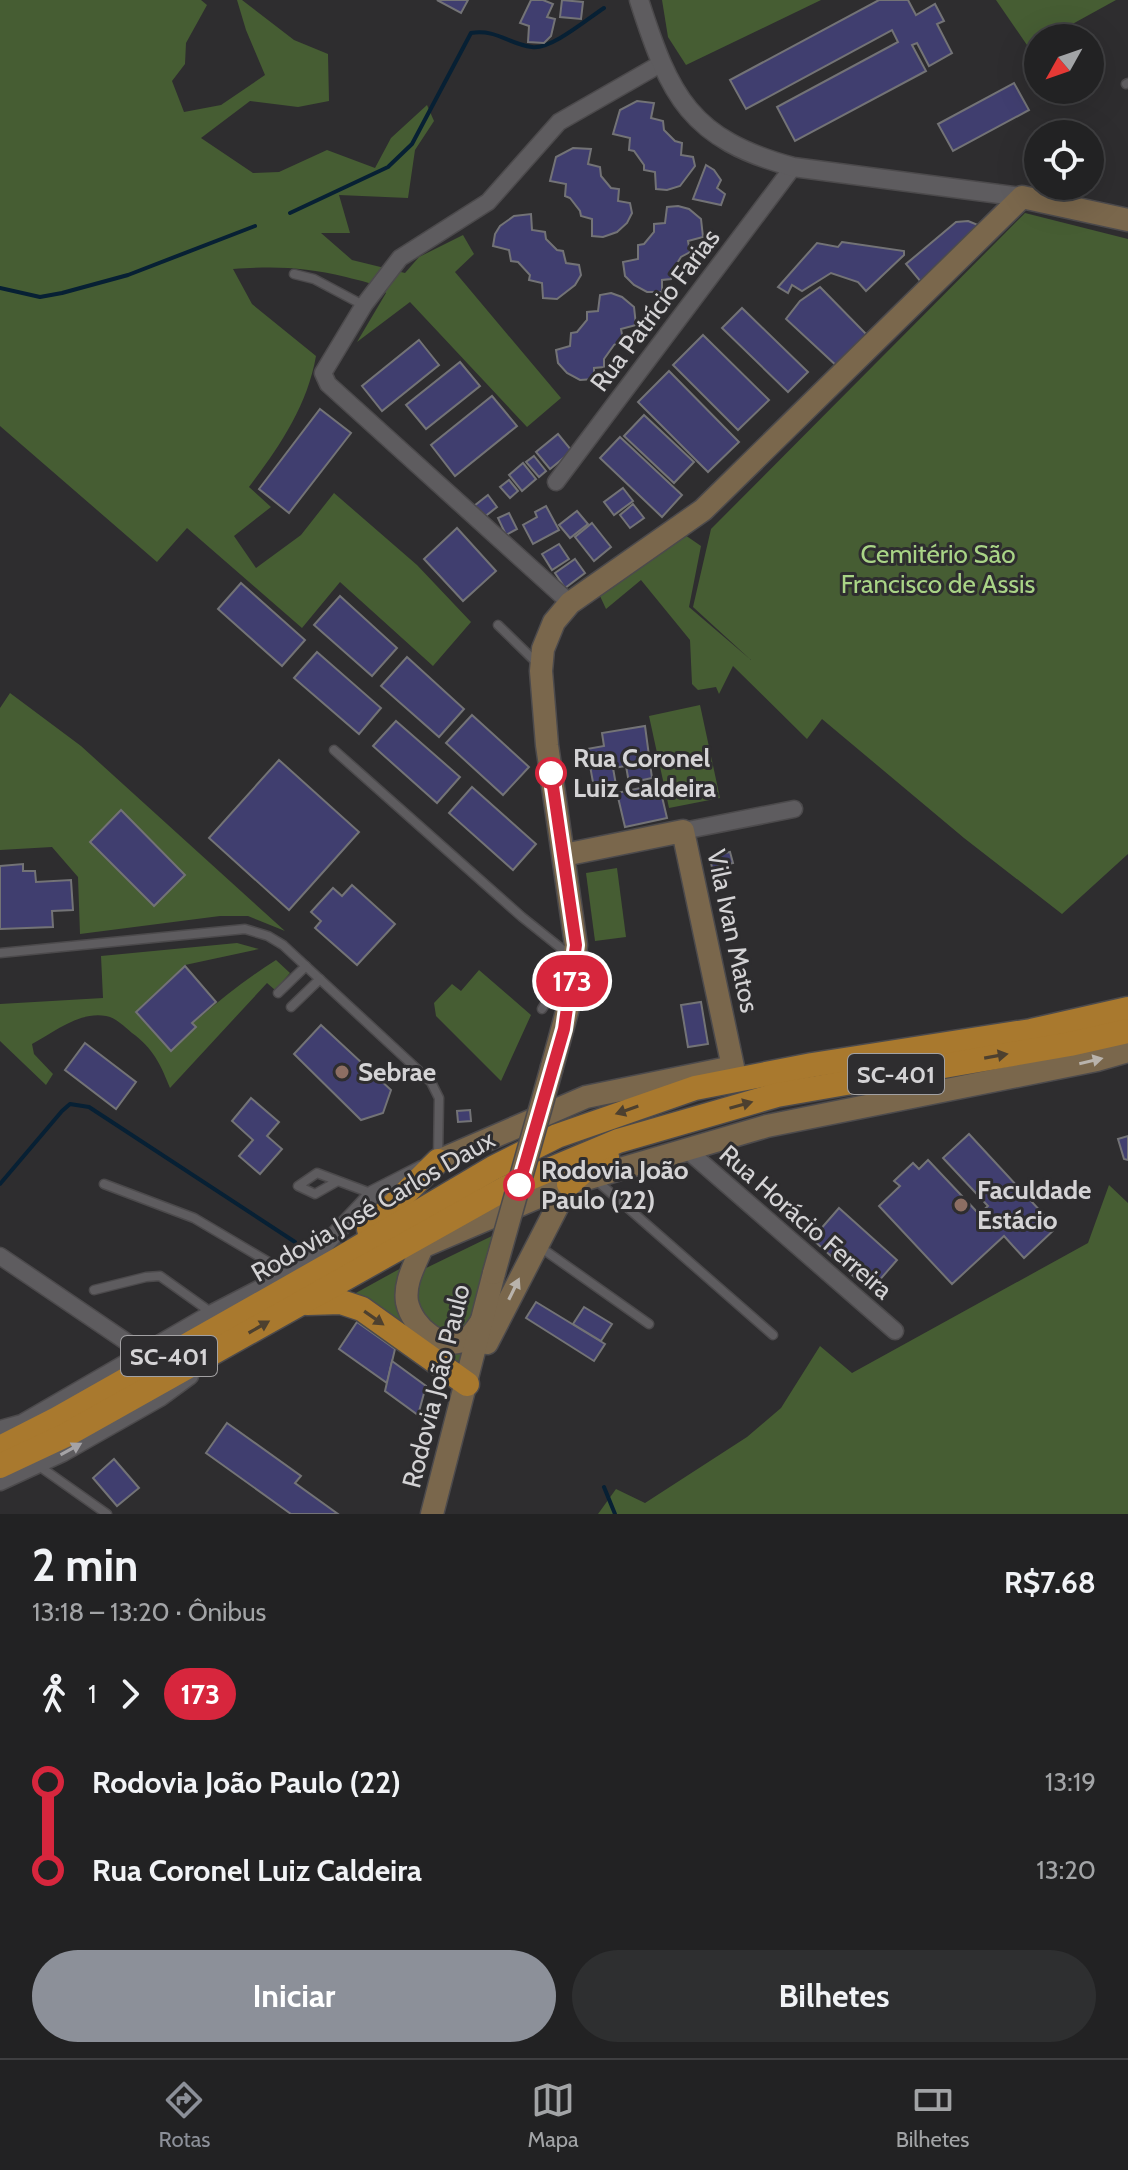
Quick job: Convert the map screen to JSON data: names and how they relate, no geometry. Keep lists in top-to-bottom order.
{
  "streets": {
    "highway": ["SC-401", "Rodovia José Carlos Daux"],
    "main road": ["Vila Ivan Matos", "Rodovia João Paulo"],
    "street": ["Rua Patrício Farias", "Rua Horácio Ferreira"]
  },
  "parks": ["Cemitério São Francisco de Assis"],
  "places": [
    "Rua Coronel Luiz Caldeira",
    "Sebrae",
    "Rodovia João Paulo (22)",
    "Faculdade Estácio"
  ],
  "lines": ["bus line 173"],
  "north": "bottom left",
  "page": {
    "on_map": "173",
    "heading": ["2 min", "13:18 – 13:20 · Ônibus", "R$7.68"],
    "legs": ["1", "173"],
    "list": [
      {
        "name": "Rodovia João Paulo (22)",
        "value": "13:19"
      },
      {
        "name": "Rua Coronel Luiz Caldeira",
        "value": "13:20"
      }
    ],
    "buttons": ["Iniciar", "Bilhetes"],
    "tabs": ["Rotas", "Mapa", "Bilhetes"]
  }
}
